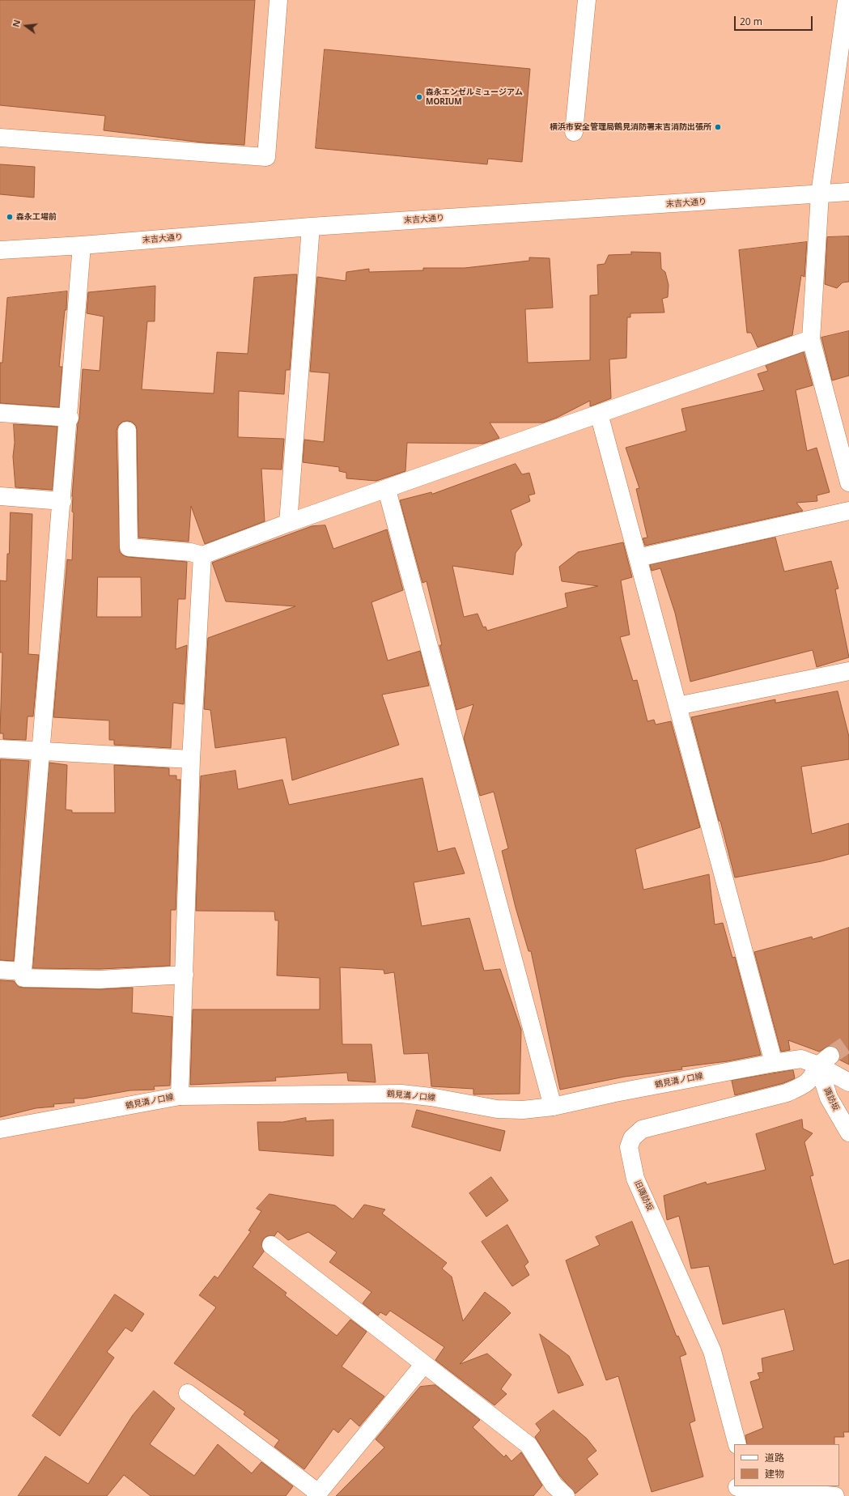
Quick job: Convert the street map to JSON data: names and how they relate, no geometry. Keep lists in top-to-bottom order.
{
  "streets": {
    "street": [
      "末吉大通り",
      "鶴見溝ノ口線",
      "諏訪坂",
      "旧諏訪坂"
    ]
  },
  "crossings": [
    ["鶴見溝ノ口線", "諏訪坂"],
    ["鶴見溝ノ口線", "旧諏訪坂"],
    ["諏訪坂", "旧諏訪坂"]
  ],
  "places": ["森永エンゼルミュージアム MORIUM", "横浜市安全管理局鶴見消防署末吉消防出張所", "森永工場前"],
  "legend": ["道路", "建物"],
  "scale_bar": "20 m",
  "north": "left"
}
